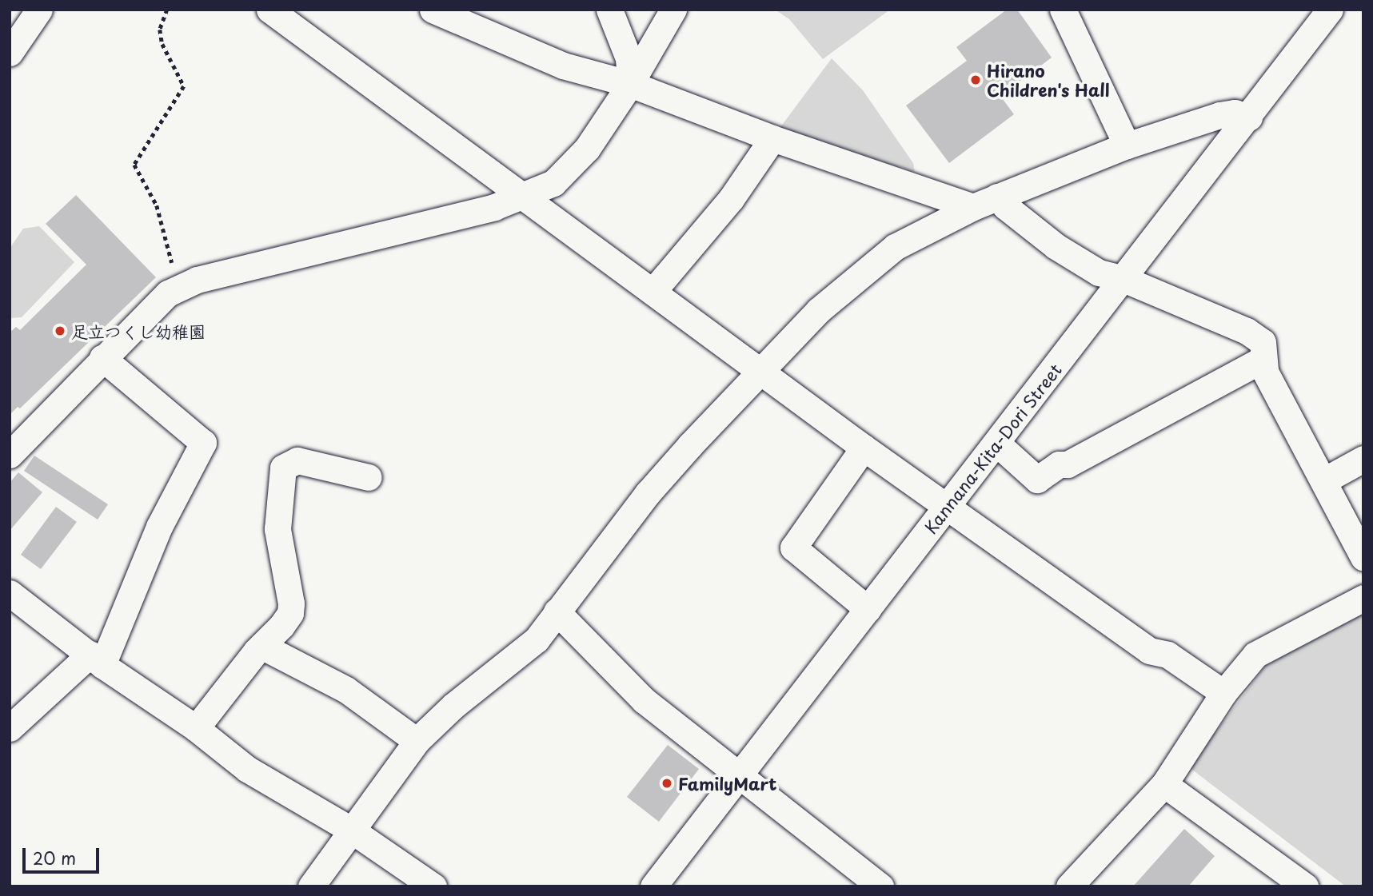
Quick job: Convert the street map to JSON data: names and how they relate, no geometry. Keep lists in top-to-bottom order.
{
  "streets": {
    "street": ["Kannana-Kita-Dori Street"]
  },
  "places": ["Hirano Children's Hall", "足立つくし幼稚園", "FamilyMart"],
  "scale_bar": "20 m"
}
